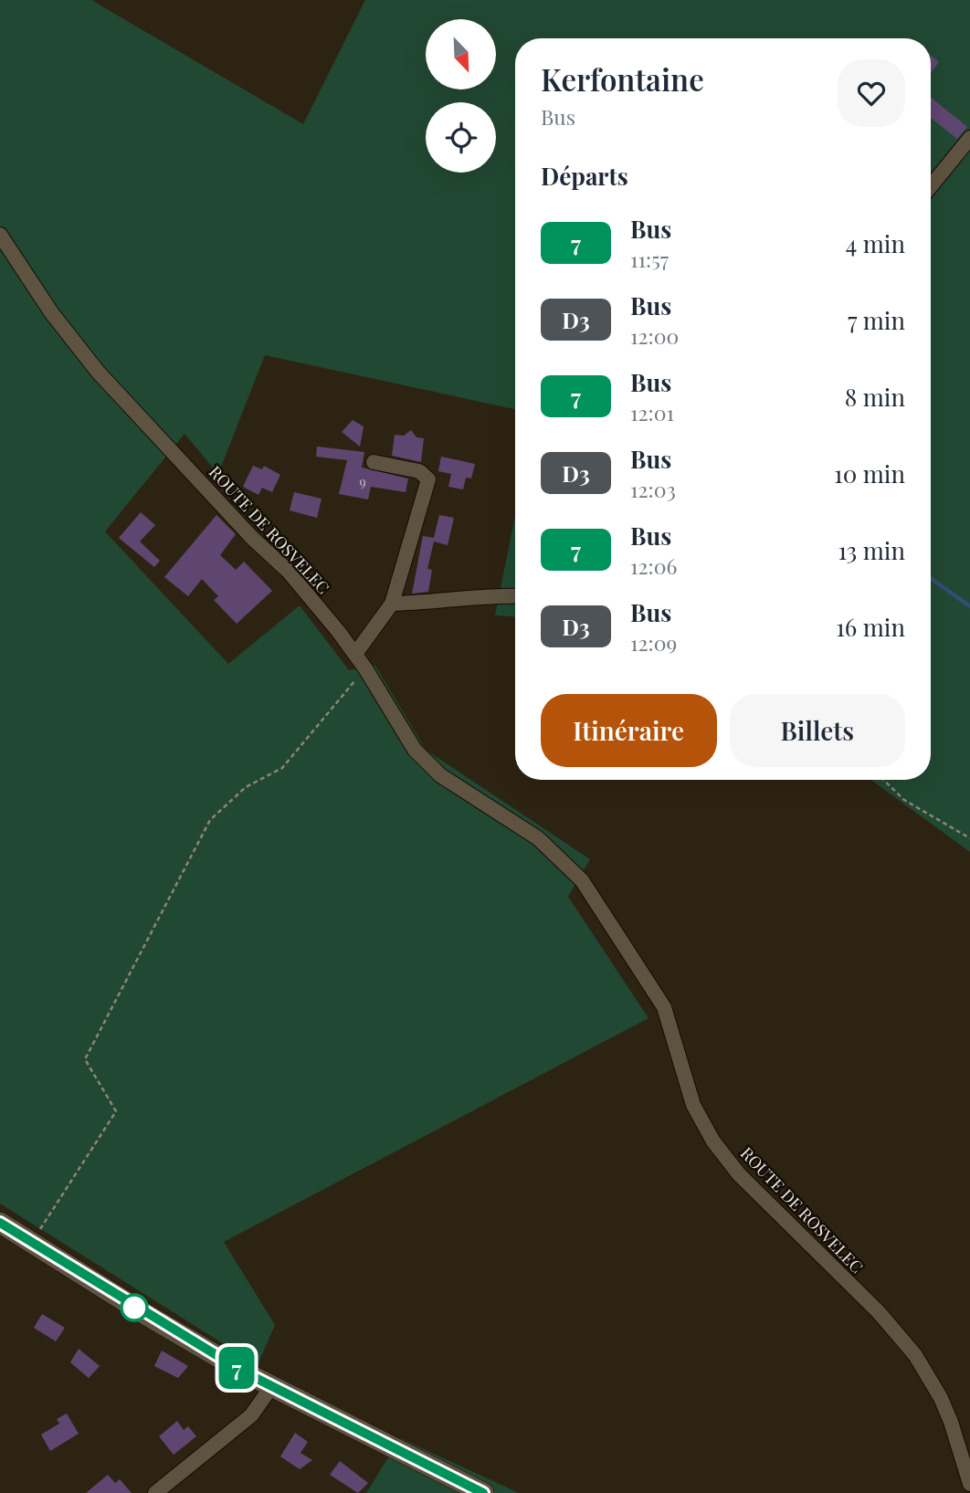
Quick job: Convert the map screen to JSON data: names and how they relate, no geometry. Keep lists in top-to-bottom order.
{
  "streets": {
    "street": ["ROUTE DE ROSVELEC"]
  },
  "lines": ["bus line 7"],
  "house_numbers": ["9"],
  "north": "bottom right",
  "page": {
    "on_map": "7",
    "heading": [
      ["Kerfontaine", "Bus"],
      "Départs"
    ],
    "list": [
      {
        "mark": "7",
        "name": "Bus",
        "note": "11:57",
        "value": "4 min"
      },
      {
        "mark": "D3",
        "name": "Bus",
        "note": "12:00",
        "value": "7 min"
      },
      {
        "mark": "7",
        "name": "Bus",
        "note": "12:01",
        "value": "8 min"
      },
      {
        "mark": "D3",
        "name": "Bus",
        "note": "12:03",
        "value": "10 min"
      },
      {
        "mark": "7",
        "name": "Bus",
        "note": "12:06",
        "value": "13 min"
      },
      {
        "mark": "D3",
        "name": "Bus",
        "note": "12:09",
        "value": "16 min"
      }
    ],
    "buttons": ["Itinéraire", "Billets"]
  }
}
